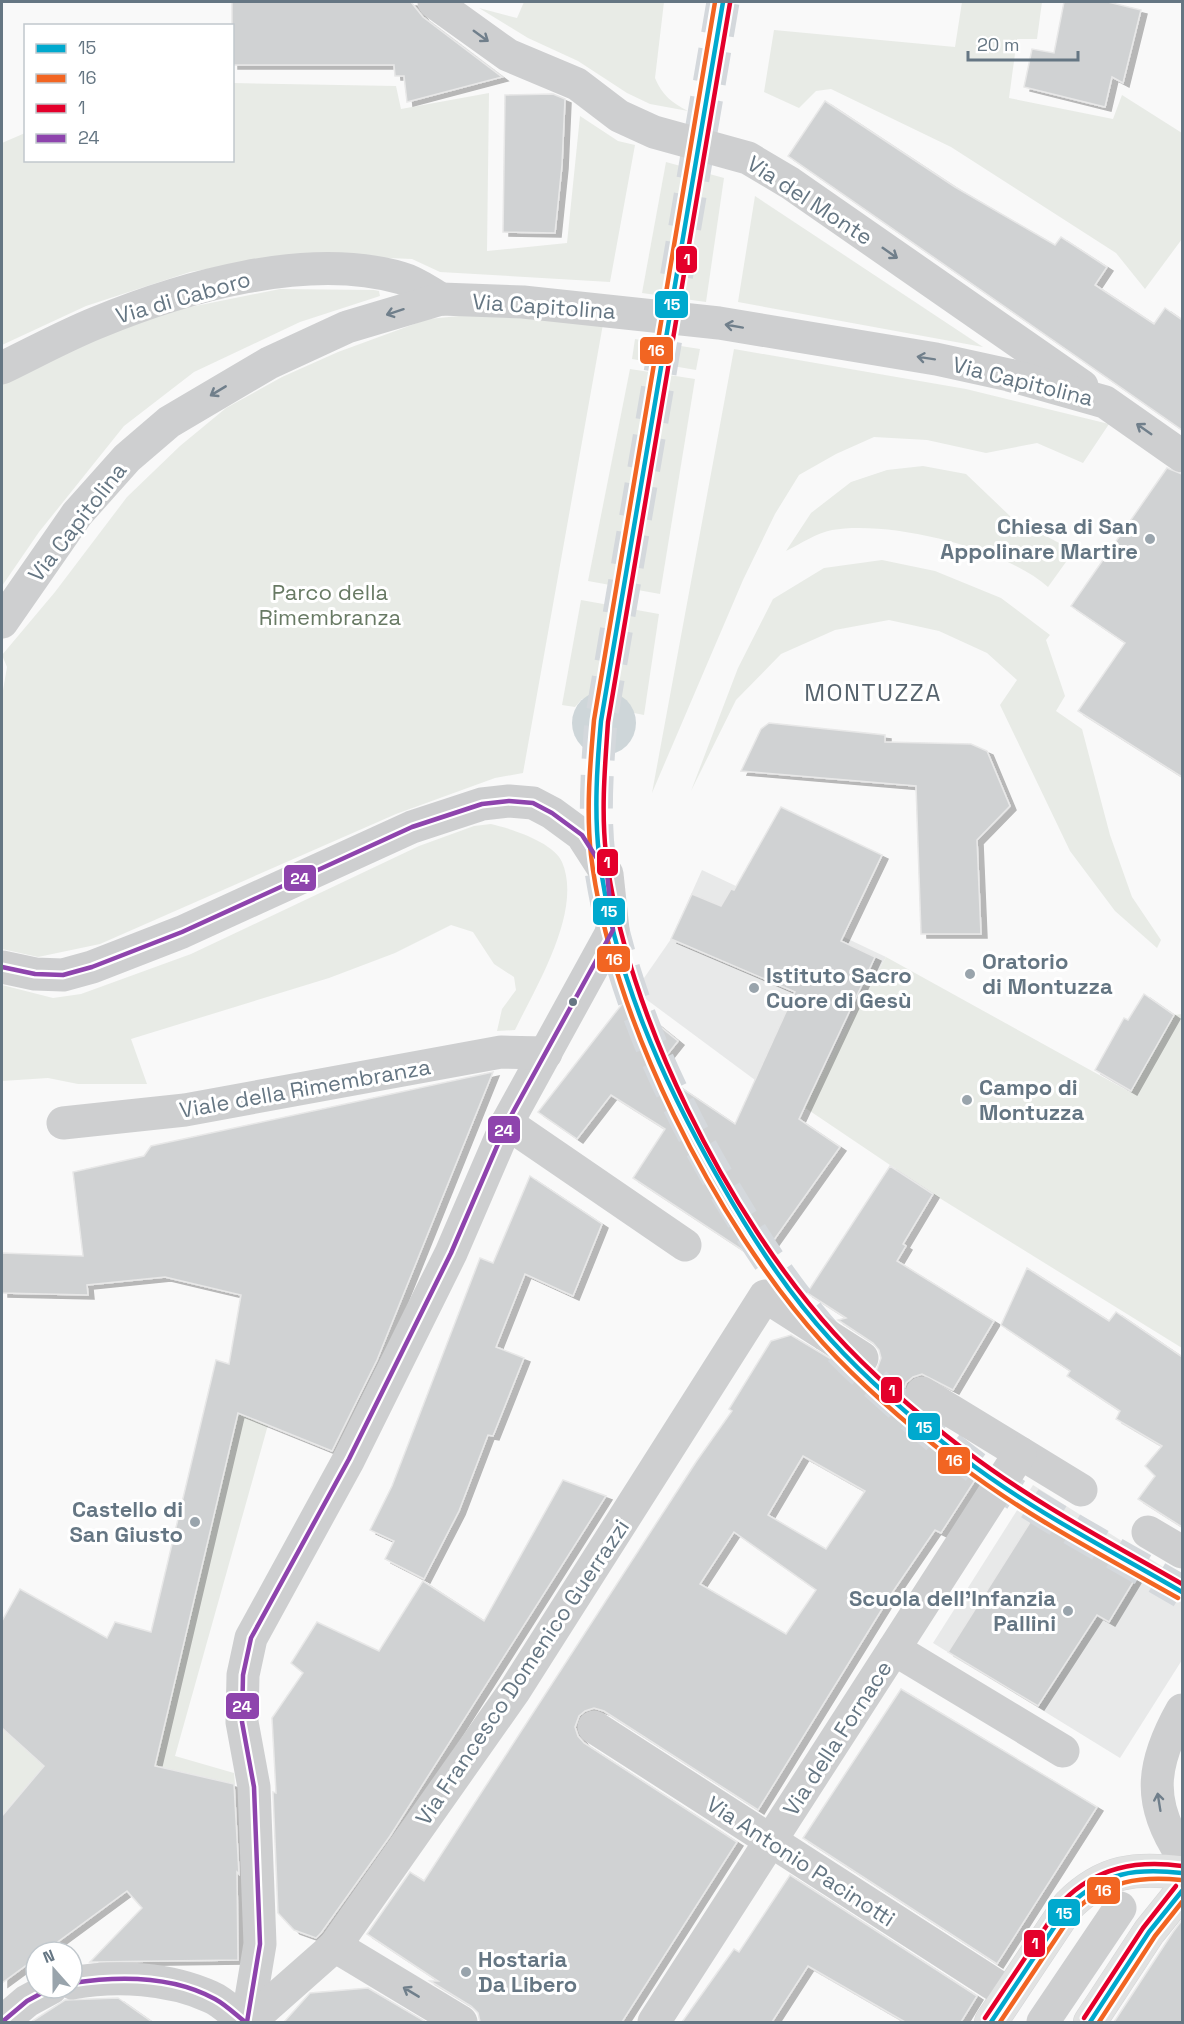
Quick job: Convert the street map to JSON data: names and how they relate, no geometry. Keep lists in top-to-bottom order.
{
  "streets": {
    "street": [
      "Via del Monte",
      "Via di Caboro",
      "Via Capitolina",
      "Viale della Rimembranza",
      "Via Francesco Domenico Guerrazzi",
      "Via della Fornace",
      "Via Antonio Pacinotti"
    ]
  },
  "crossings": [
    ["Via del Monte", "Via Capitolina"],
    ["Via di Caboro", "Via Capitolina"],
    ["Via della Fornace", "Via Antonio Pacinotti"]
  ],
  "one_way": ["Via del Monte", "Via Capitolina"],
  "districts": ["MONTUZZA"],
  "parks": ["Parco della Rimembranza"],
  "places": [
    "Chiesa di San Appolinare Martire",
    "Oratorio di Montuzza",
    "Istituto Sacro Cuore di Gesù",
    "Campo di Montuzza",
    "Castello di San Giusto",
    "Scuola dell'Infanzia Pallini",
    "Hostaria Da Libero"
  ],
  "lines": [
    "transit line 15",
    "transit line 16",
    "transit line 1",
    "transit line 24"
  ],
  "legend": [
    "15",
    "16",
    "1",
    "24"
  ],
  "scale_bar": "20 m",
  "north": "top"
}
